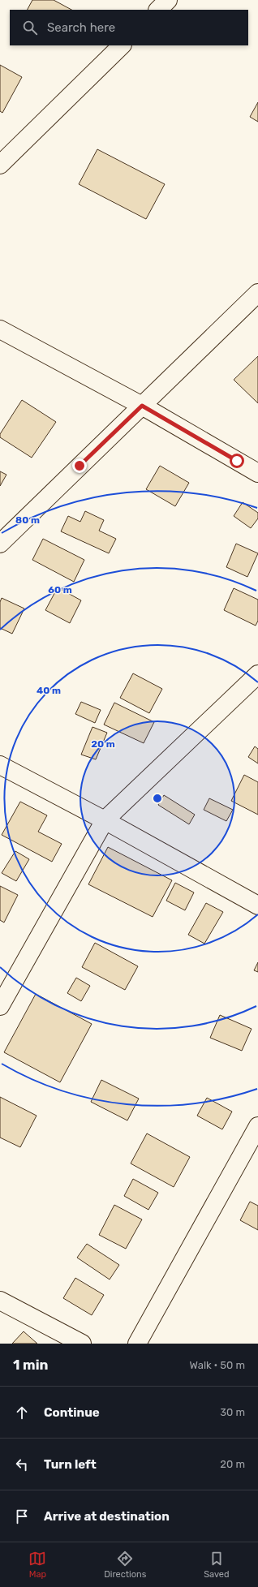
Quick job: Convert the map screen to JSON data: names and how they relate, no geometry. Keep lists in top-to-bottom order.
{
  "page": {
    "search": "Search here",
    "heading": ["1 min", "Walk · 50 m"],
    "list": [
      ["Continue", "30 m"],
      ["Turn left", "20 m"],
      "Arrive at destination"
    ],
    "nav": ["Map", "Directions", "Saved"]
  },
  "rings": [
    "80 m",
    "60 m",
    "40 m",
    "20 m"
  ]
}
